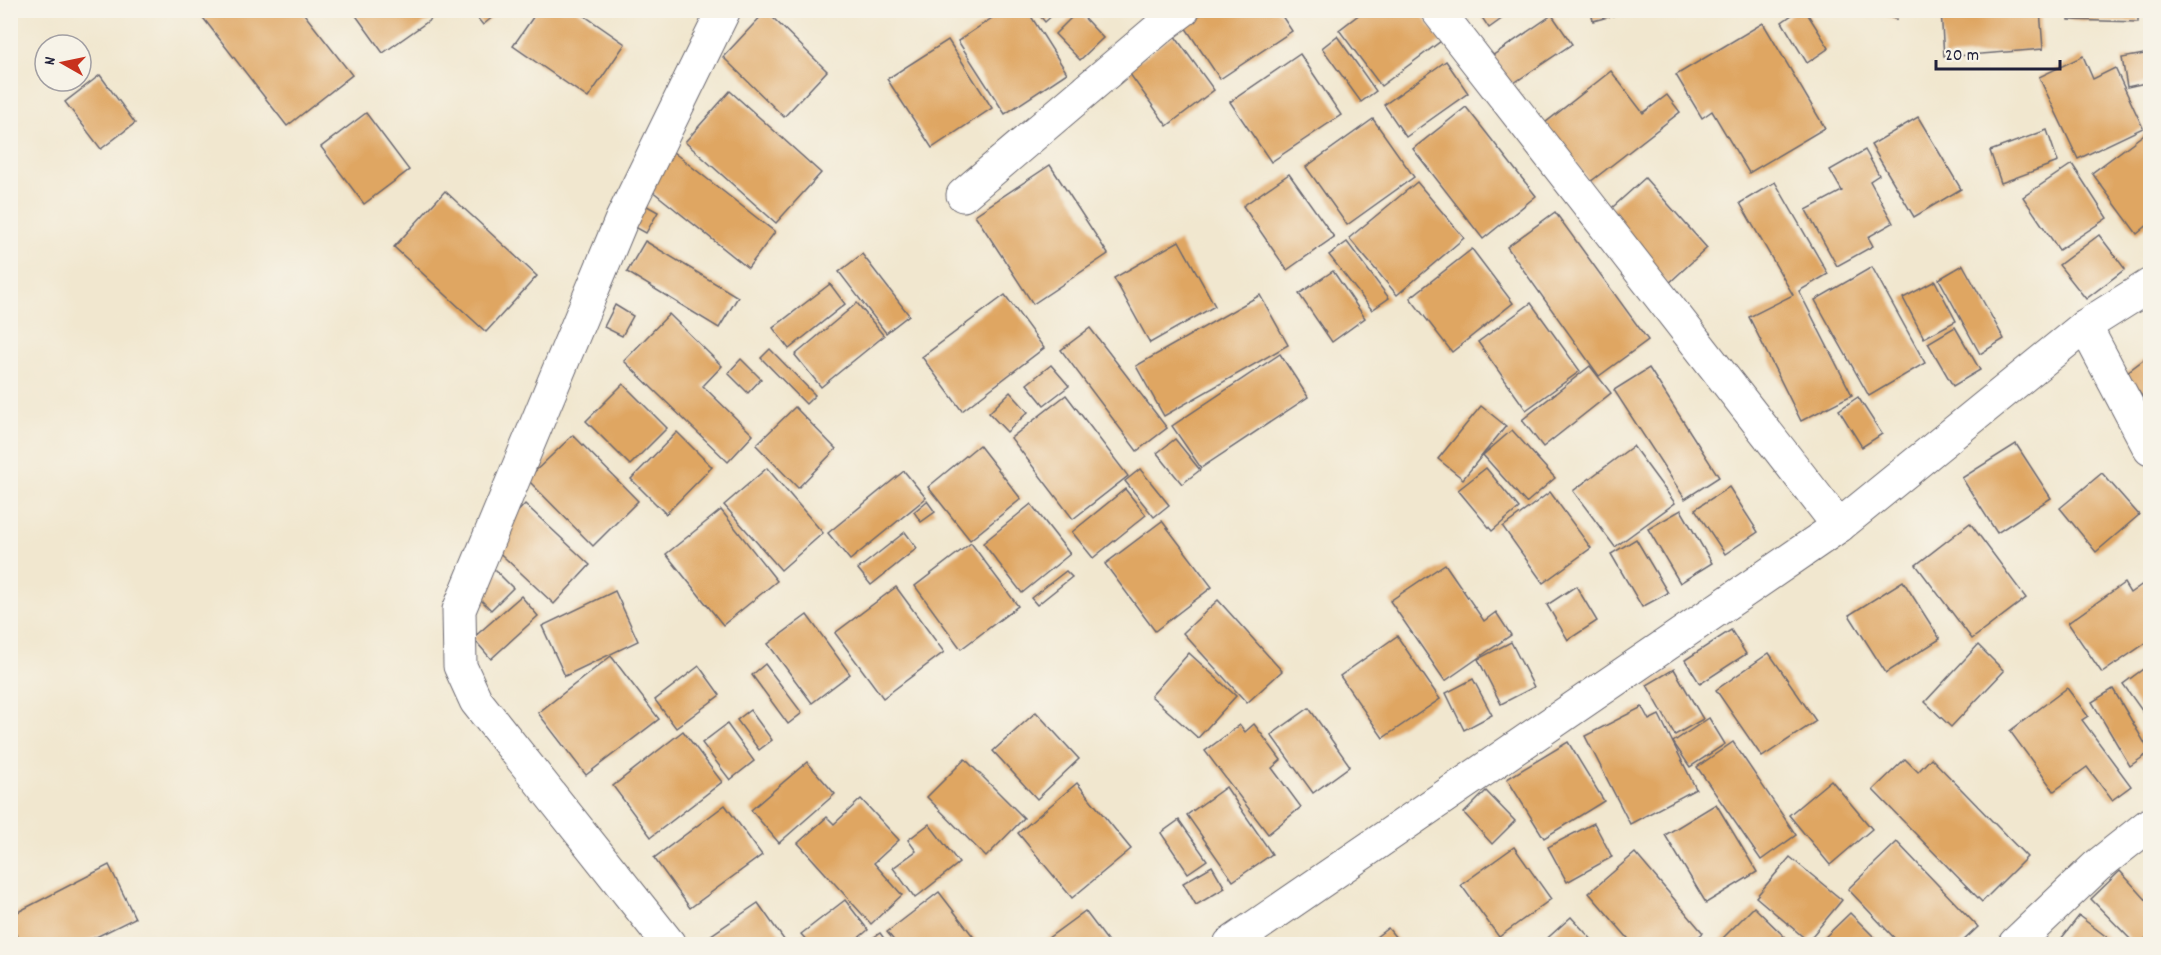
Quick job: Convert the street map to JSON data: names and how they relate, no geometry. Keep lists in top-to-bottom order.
{
  "scale_bar": "20 m",
  "north": "left"
}
